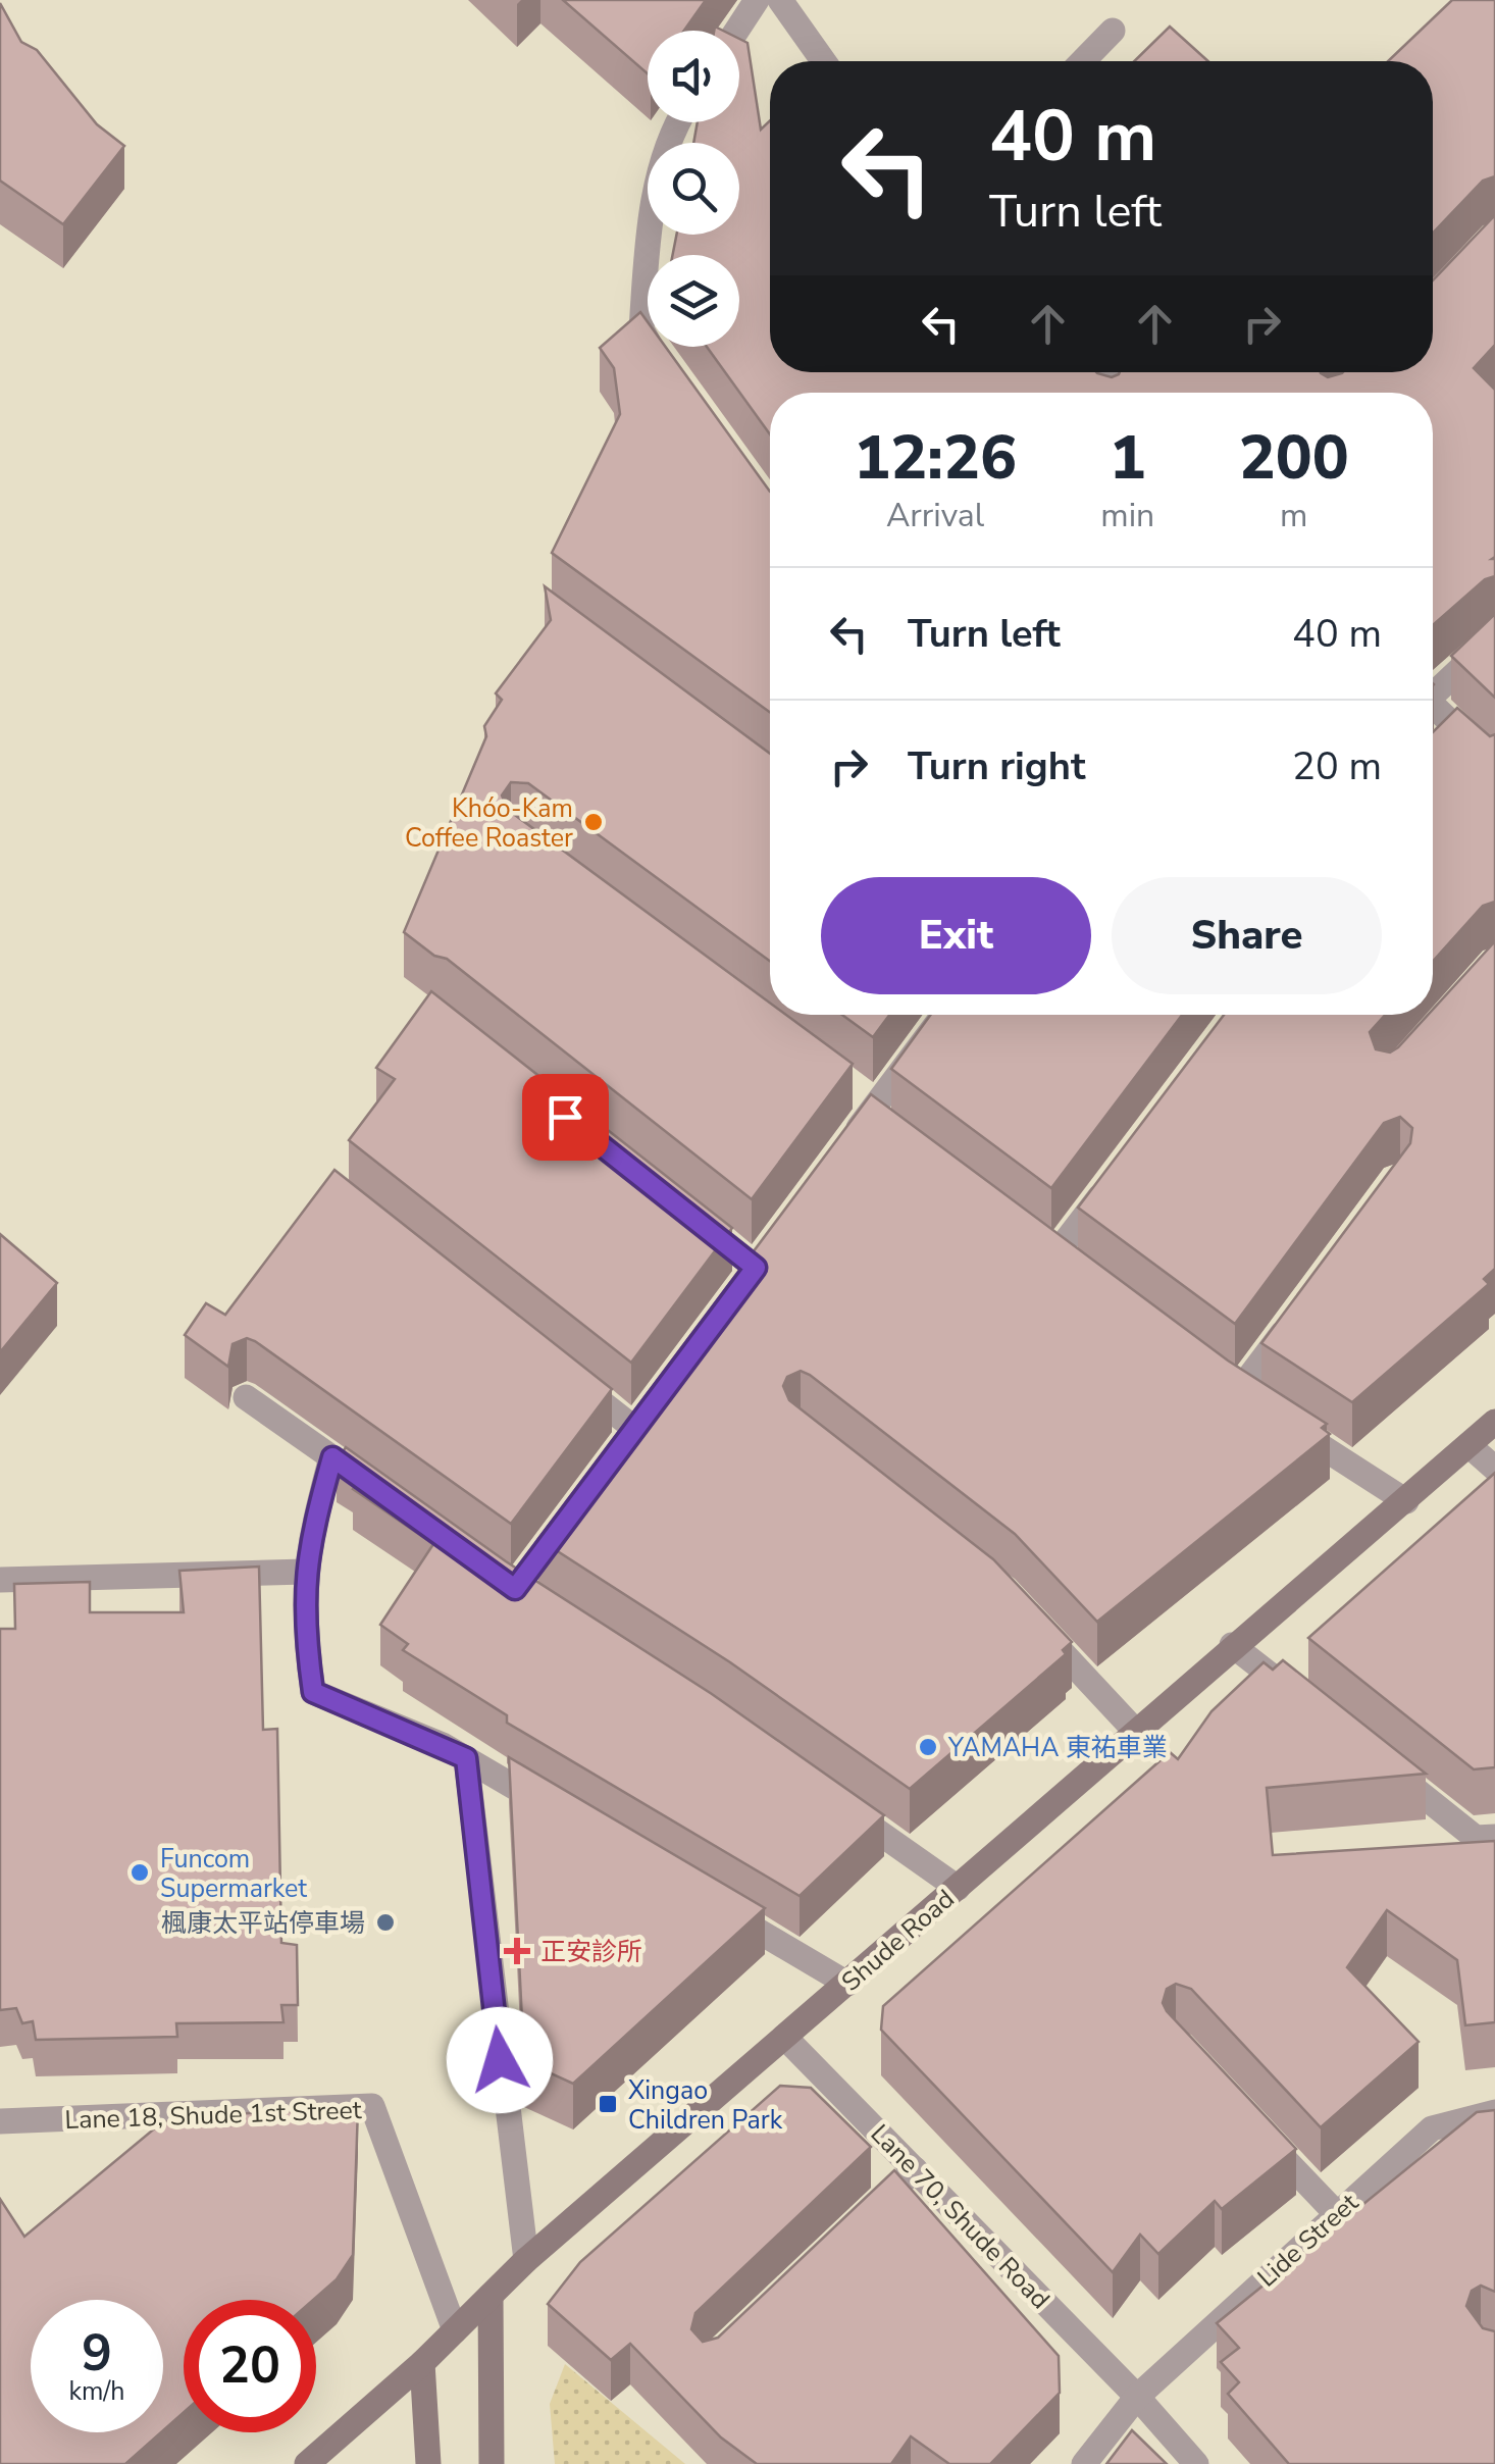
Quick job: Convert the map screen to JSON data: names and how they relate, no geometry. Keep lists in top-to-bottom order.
{
  "streets": {
    "street": [
      "Shude Road",
      "Lane 18, Shude 1st Street",
      "Lane 70, Shude Road",
      "Lide Street"
    ]
  },
  "crossings": [
    ["Shude Road", "Lane 18, Shude 1st Street"],
    ["Shude Road", "Lane 70, Shude Road"],
    ["Lane 70, Shude Road", "Lide Street"]
  ],
  "places": {
    "other": [
      "Khóo-Kam Coffee Roaster",
      "YAMAHA 東祐車業",
      "Funcom Supermarket",
      "楓康太平站停車場"
    ],
    "health": ["正安診所"],
    "transit": ["Xingao Children Park"]
  },
  "page": {
    "turn": ["40 m", "Turn left"],
    "eta": [
      "12:26",
      "Arrival",
      "1",
      "min",
      "200",
      "m"
    ],
    "list": [
      {
        "name": "Turn left",
        "value": "40 m"
      },
      {
        "name": "Turn right",
        "value": "20 m"
      }
    ],
    "buttons": ["Exit", "Share"],
    "speed": "9 km/h",
    "limit": "20"
  }
}
